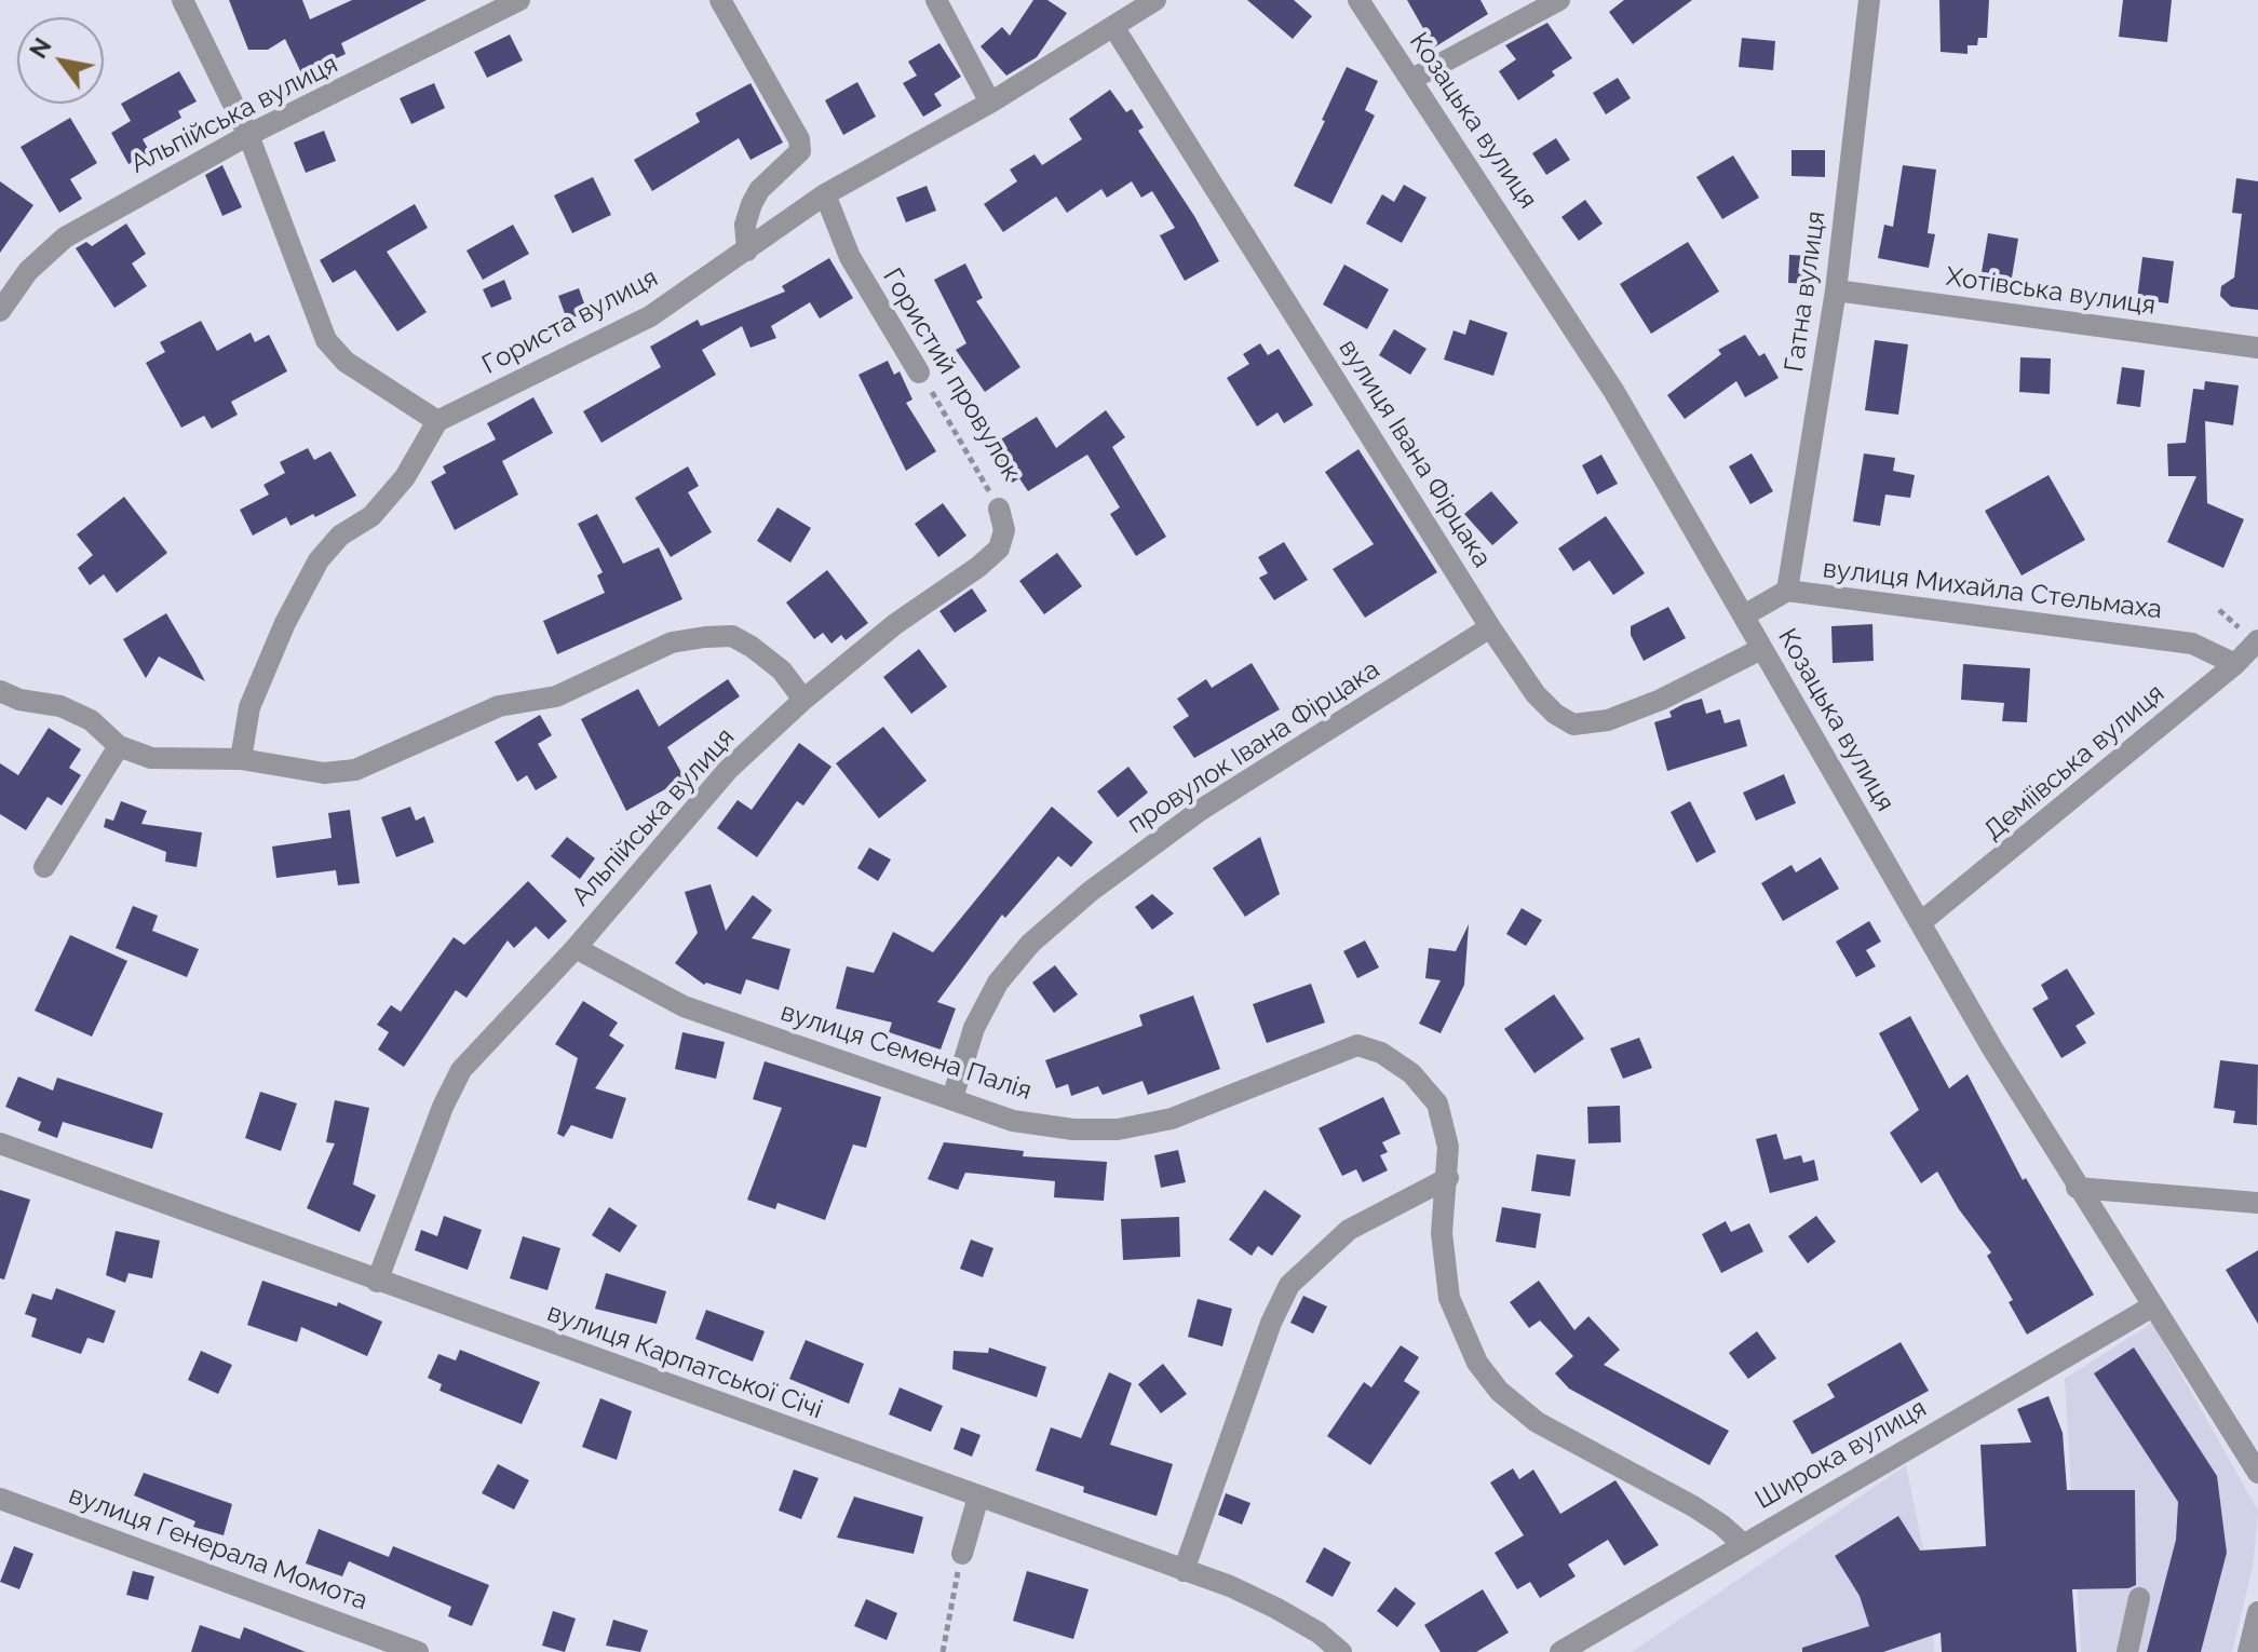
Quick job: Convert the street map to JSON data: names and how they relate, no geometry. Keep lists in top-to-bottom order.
{
  "streets": {
    "street": [
      "Альпійська вулиця",
      "Козацька вулиця",
      "Гатна вулиця",
      "Хотівська вулиця",
      "Гориста вулиця",
      "Гористий провулок",
      "вулиця Івана Фірцака",
      "вулиця Михайла Стельмаха",
      "провулок Івана Фірцака",
      "Деміївська вулиця",
      "вулиця Семена Палія",
      "вулиця Карпатської Січі",
      "Широка вулиця",
      "вулиця Генерала Момота"
    ]
  },
  "crossings": [
    ["Альпійська вулиця", "Гористий провулок"],
    ["Альпійська вулиця", "вулиця Семена Палія"],
    ["Альпійська вулиця", "вулиця Карпатської Січі"],
    ["Козацька вулиця", "вулиця Івана Фірцака"],
    ["Козацька вулиця", "вулиця Михайла Стельмаха"],
    ["Козацька вулиця", "Деміївська вулиця"],
    ["Козацька вулиця", "Широка вулиця"],
    ["Гатна вулиця", "Хотівська вулиця"],
    ["Гатна вулиця", "вулиця Михайла Стельмаха"],
    ["Гориста вулиця", "Гористий провулок"],
    ["Гориста вулиця", "вулиця Івана Фірцака"],
    ["вулиця Івана Фірцака", "провулок Івана Фірцака"],
    ["вулиця Михайла Стельмаха", "Деміївська вулиця"],
    ["провулок Івана Фірцака", "вулиця Семена Палія"],
    ["вулиця Семена Палія", "Широка вулиця"]
  ],
  "north": "top left"
}
